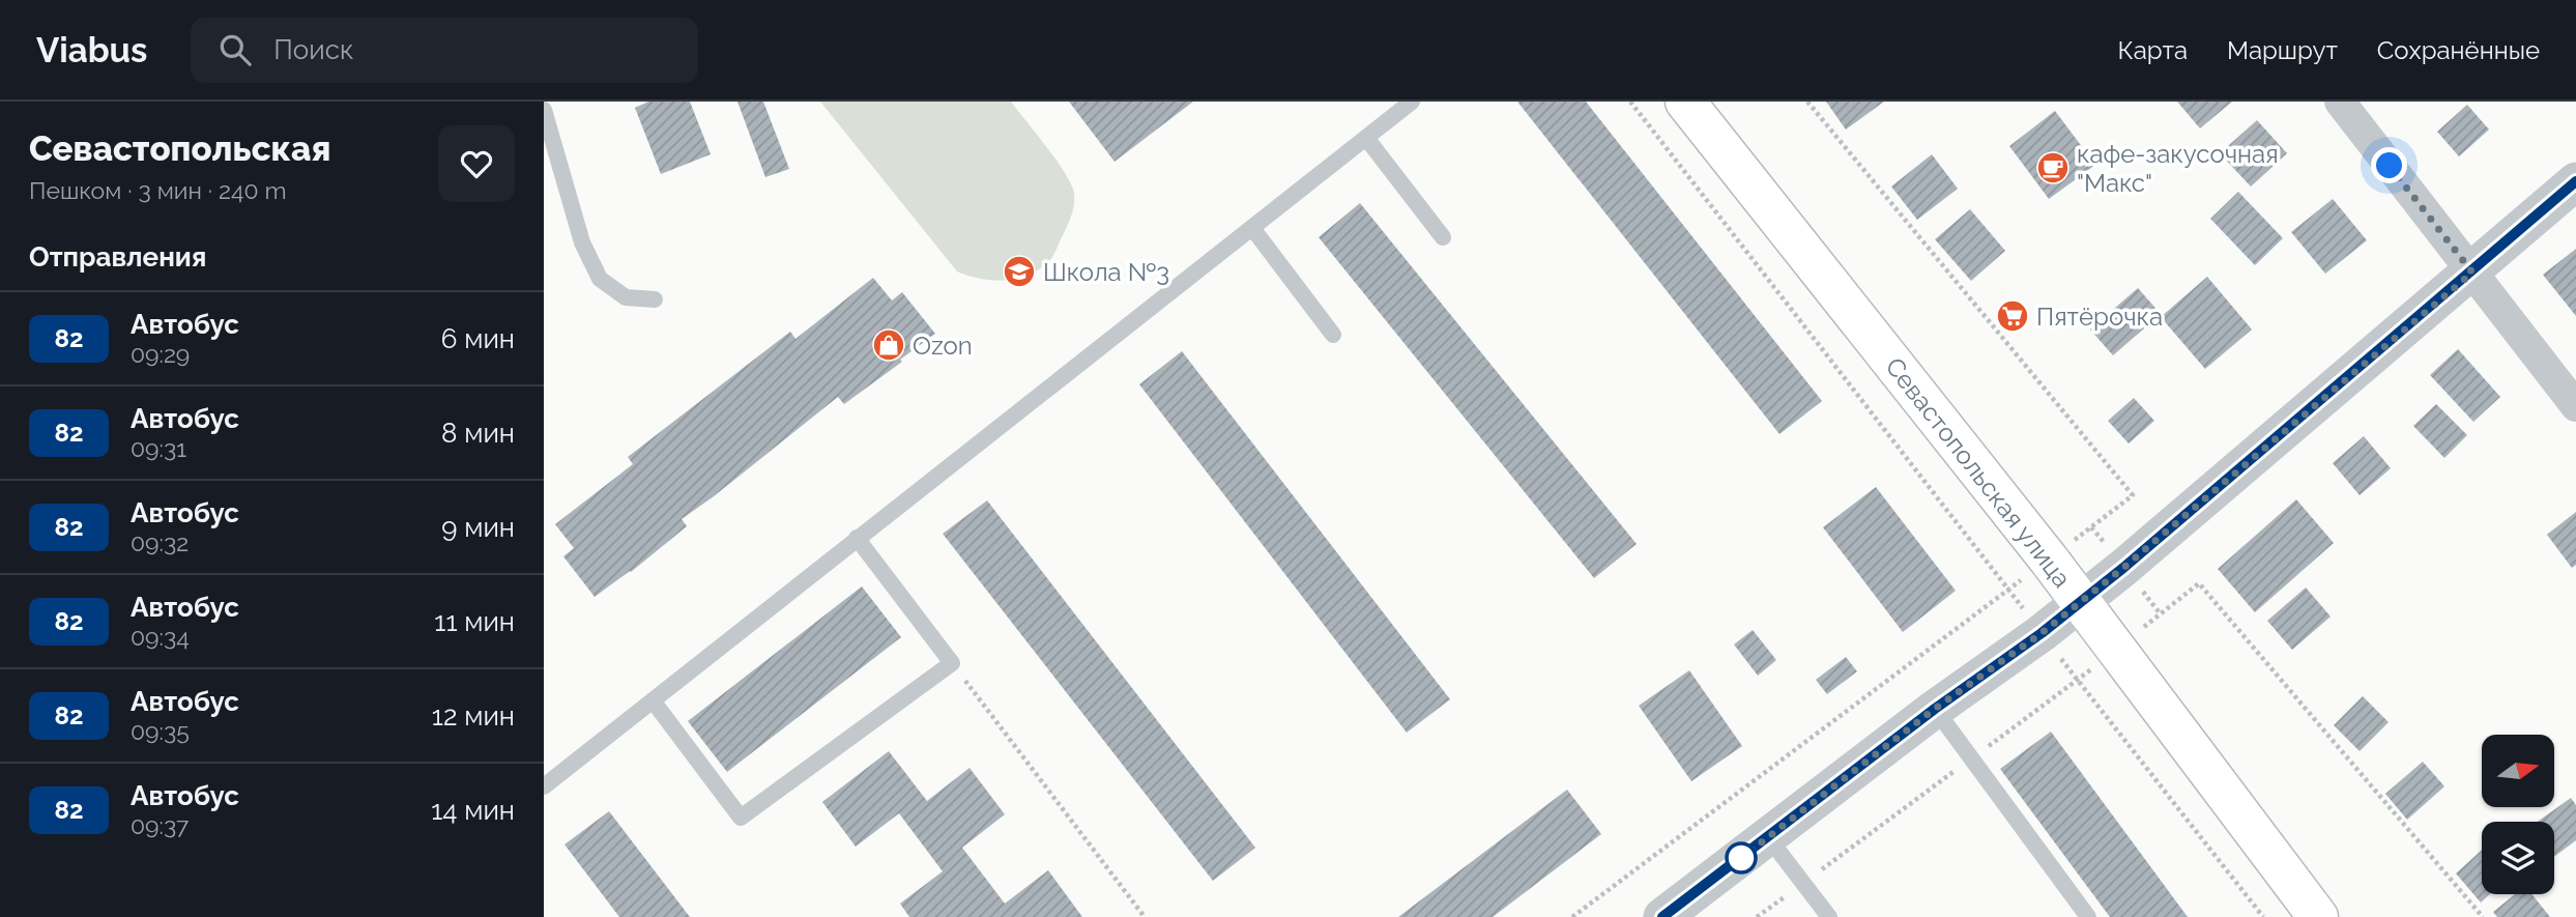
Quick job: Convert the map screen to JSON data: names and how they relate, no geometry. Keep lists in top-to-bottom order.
{
  "streets": {
    "main road": ["Севастопольская улица"]
  },
  "places": {
    "cafe": ["кафе-закусочная \"Макс\""],
    "school or university": ["Школа №3"],
    "supermarket": ["Пятёрочка"],
    "shop": ["Ozon"]
  },
  "lines": ["bus line 82"],
  "north": "right",
  "page": {
    "header": "Viabus",
    "search": "Поиск",
    "nav": ["Карта", "Маршрут", "Сохранённые"],
    "heading": [
      ["Севастопольская", "Пешком · 3 мин · 240 m"],
      "Отправления"
    ],
    "list": [
      {
        "mark": "82",
        "name": "Автобус",
        "note": "09:29",
        "value": "6 мин"
      },
      {
        "mark": "82",
        "name": "Автобус",
        "note": "09:31",
        "value": "8 мин"
      },
      {
        "mark": "82",
        "name": "Автобус",
        "note": "09:32",
        "value": "9 мин"
      },
      {
        "mark": "82",
        "name": "Автобус",
        "note": "09:34",
        "value": "11 мин"
      },
      {
        "mark": "82",
        "name": "Автобус",
        "note": "09:35",
        "value": "12 мин"
      },
      {
        "mark": "82",
        "name": "Автобус",
        "note": "09:37",
        "value": "14 мин"
      }
    ]
  }
}
